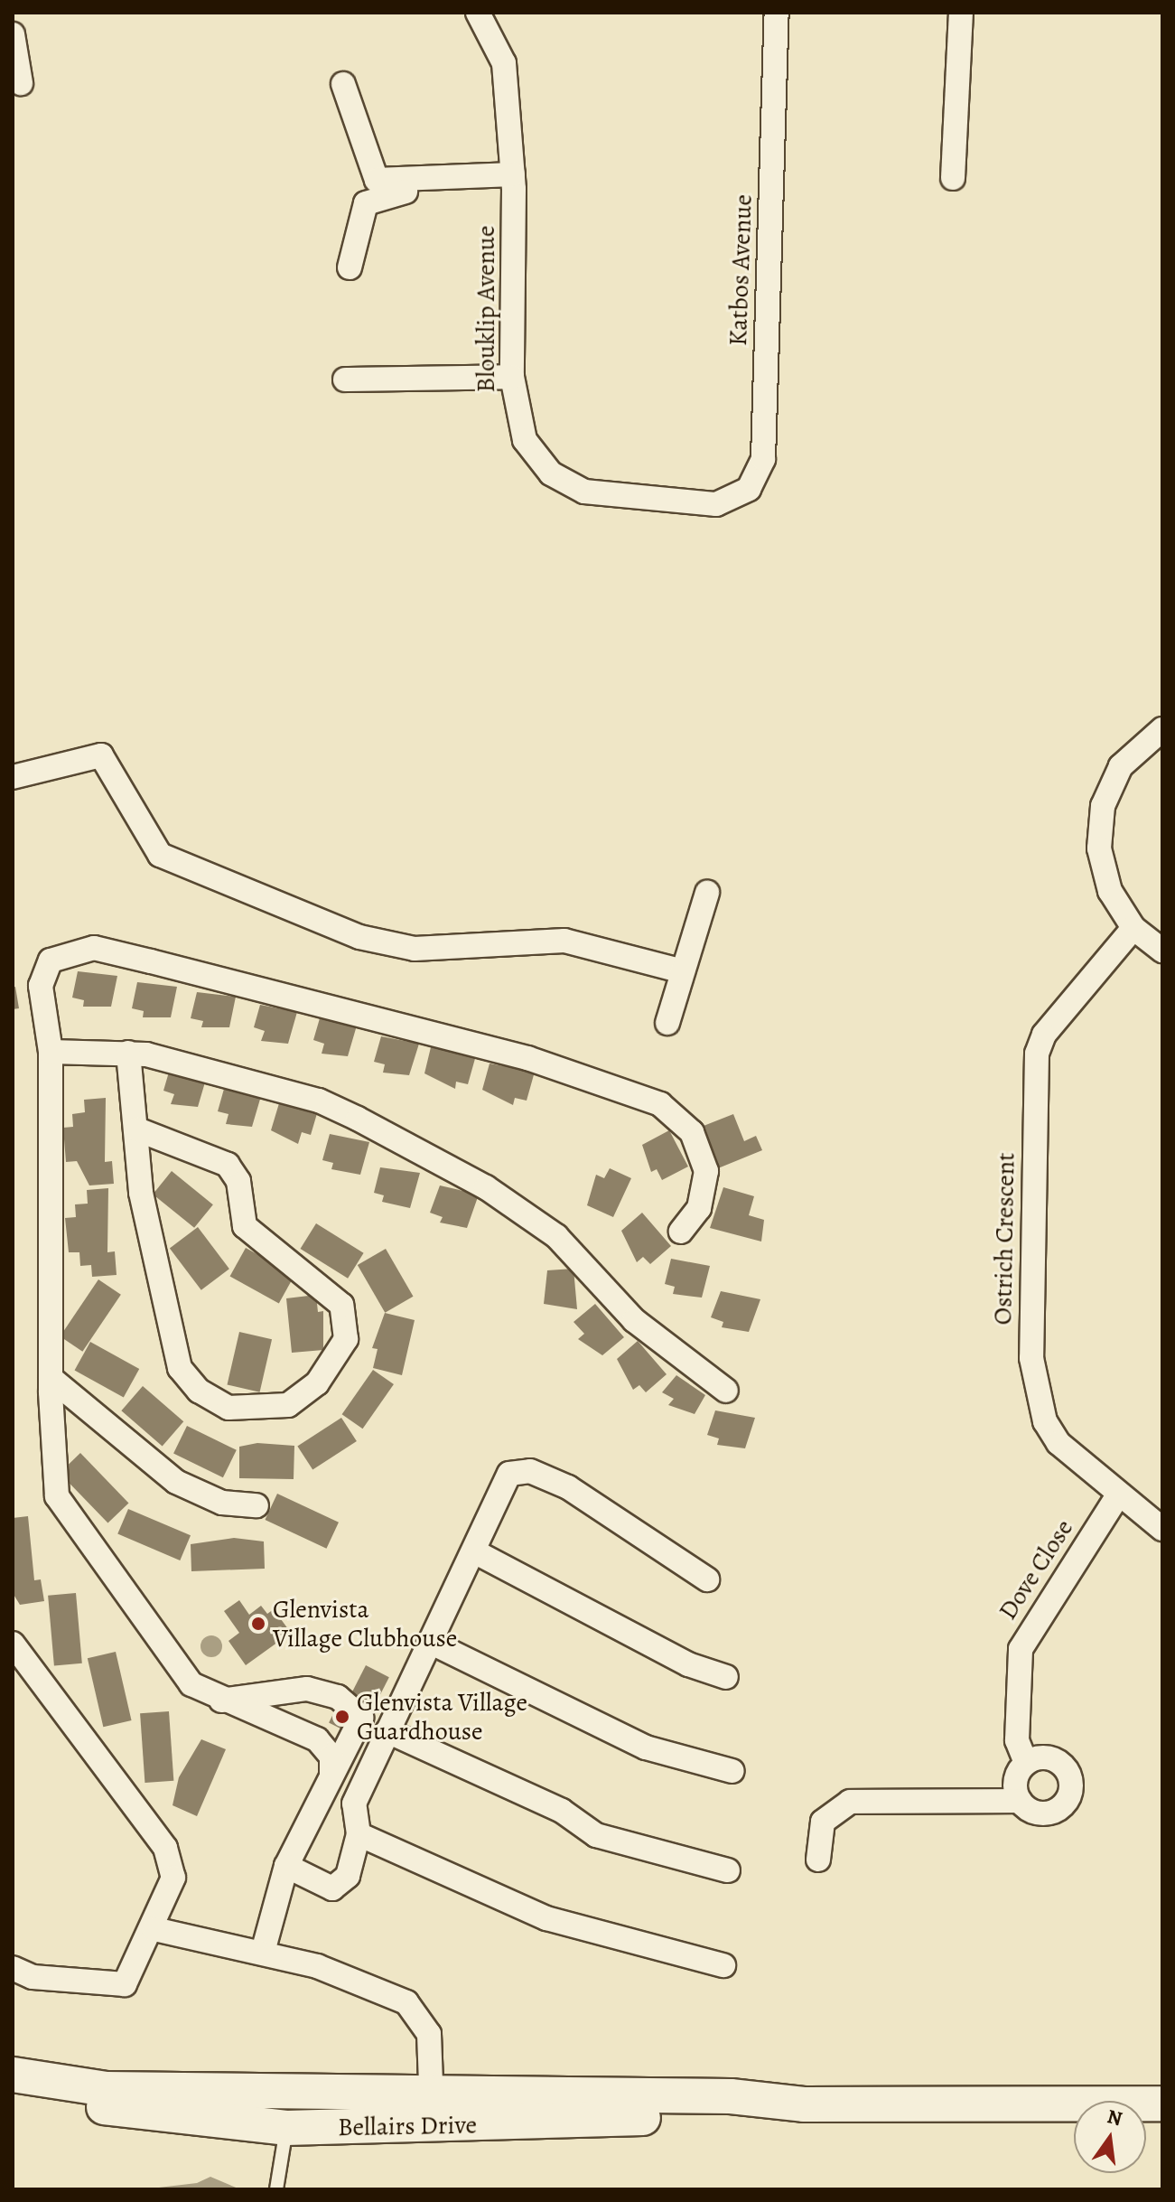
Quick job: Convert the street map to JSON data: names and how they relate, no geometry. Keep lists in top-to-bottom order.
{
  "streets": {
    "street": [
      "Katbos Avenue",
      "Blouklip Avenue",
      "Ostrich Crescent",
      "Dove Close",
      "Bellairs Drive"
    ]
  },
  "crossings": [
    ["Katbos Avenue", "Blouklip Avenue"],
    ["Ostrich Crescent", "Dove Close"]
  ],
  "places": ["Glenvista Village Clubhouse", "Glenvista Village Guardhouse"],
  "north": "top"
}
